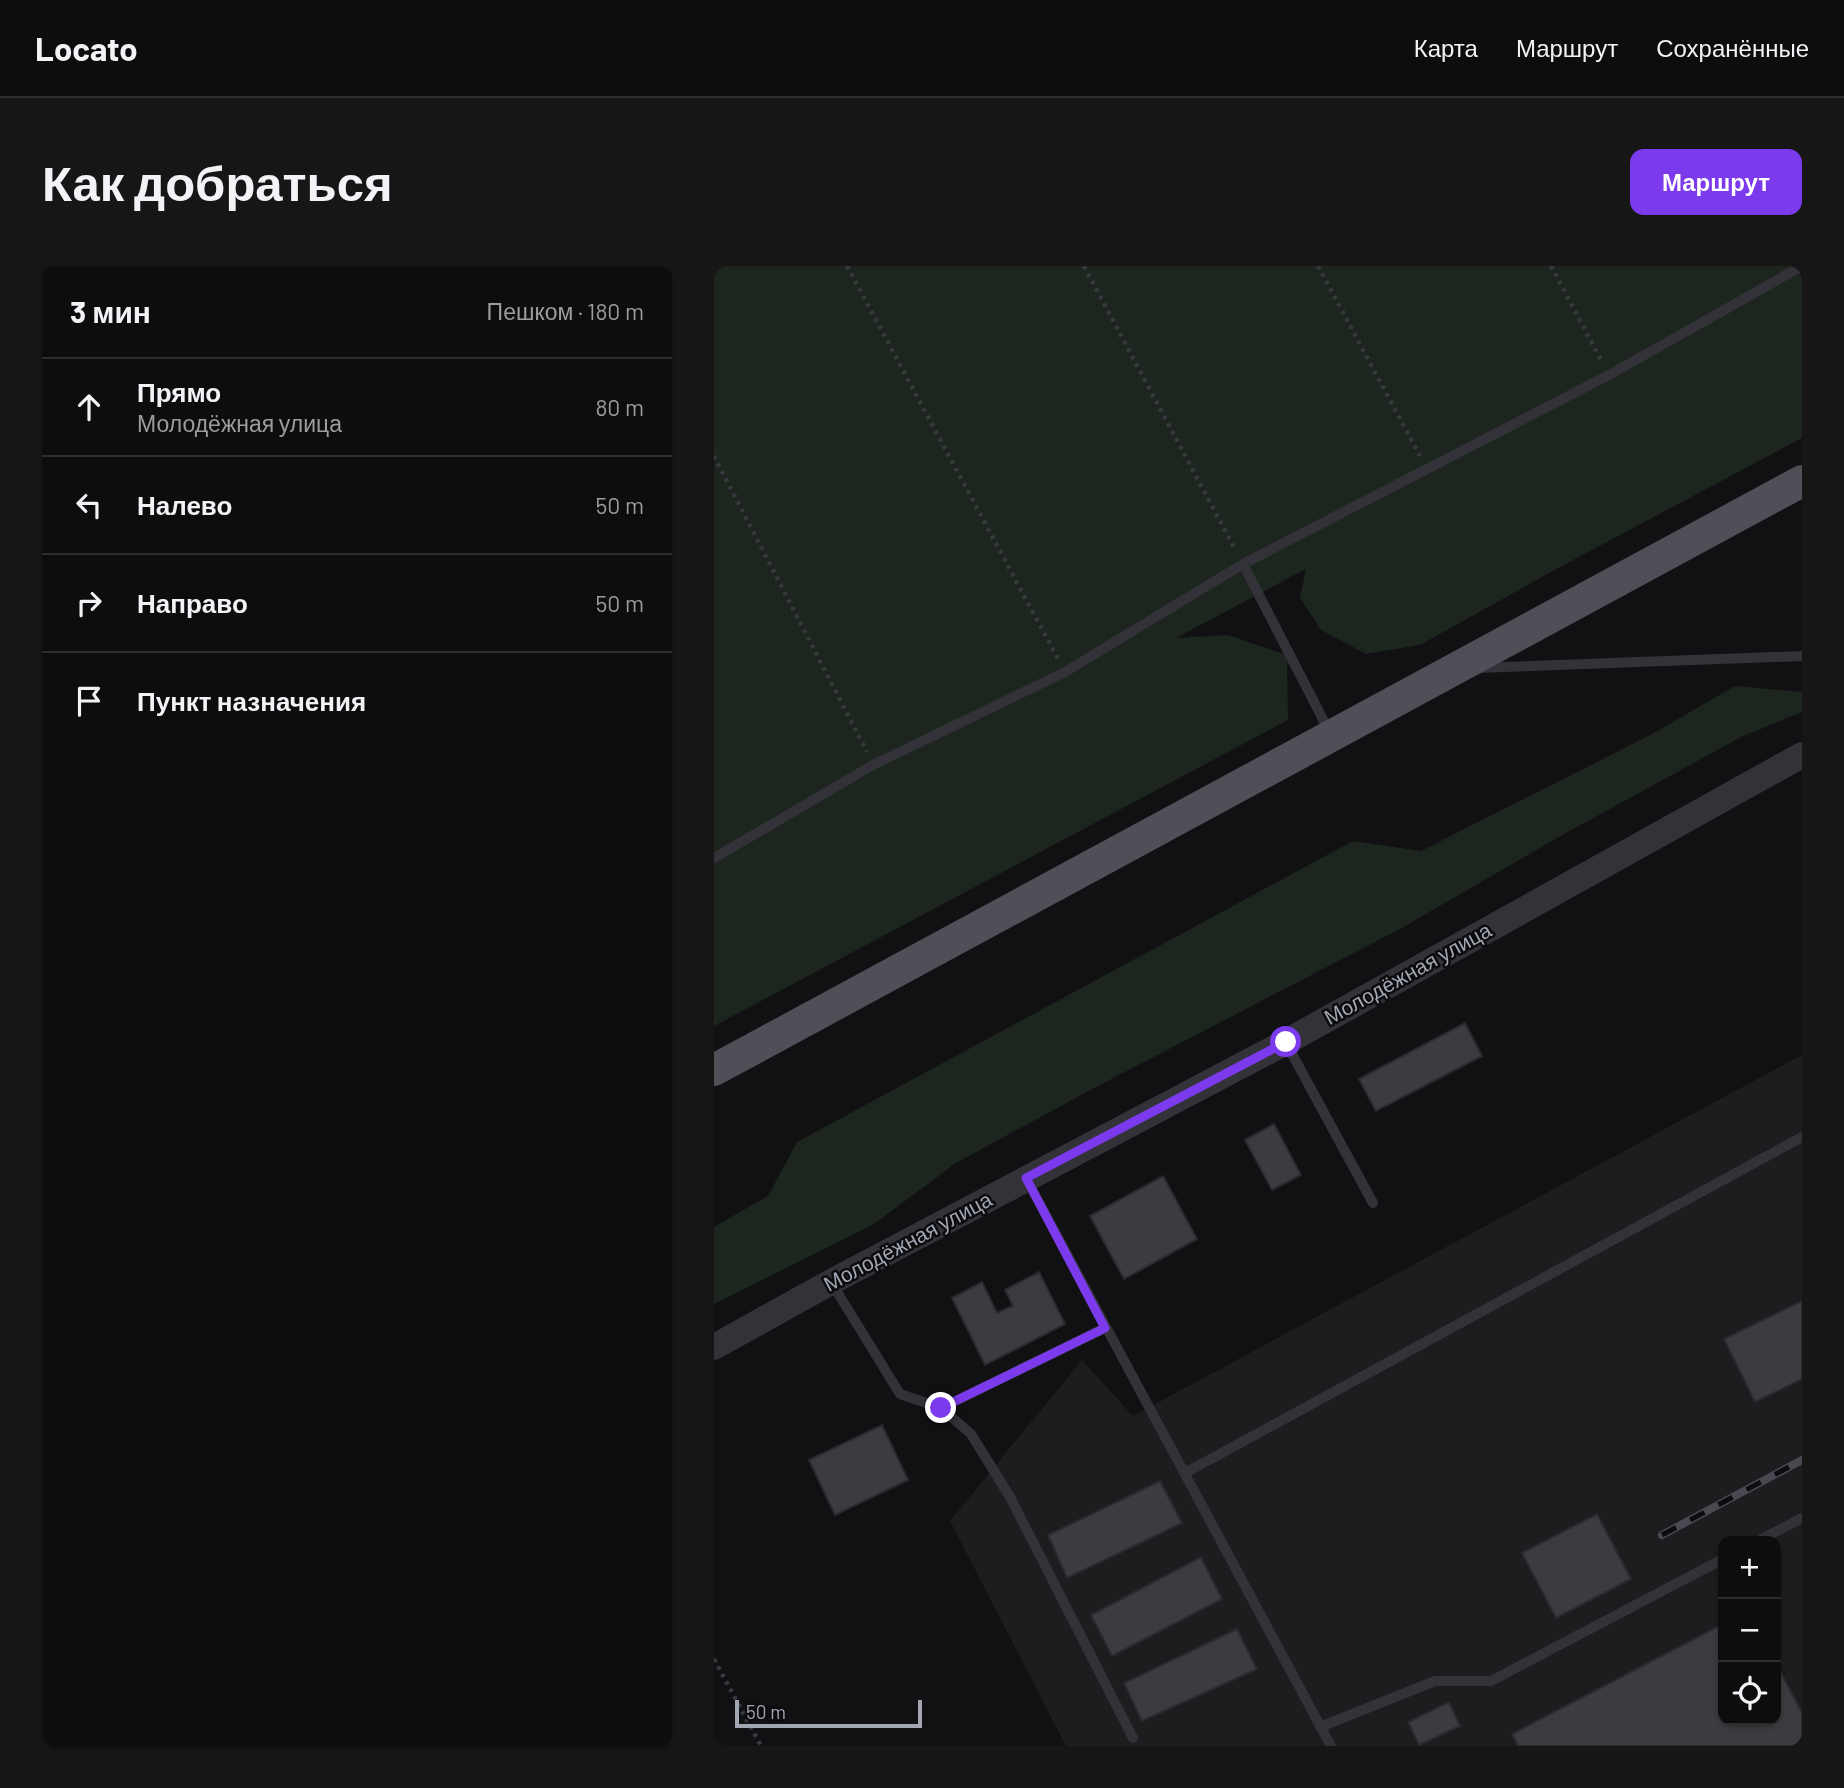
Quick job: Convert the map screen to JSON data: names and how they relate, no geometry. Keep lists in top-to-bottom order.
{
  "streets": {
    "street": ["Молодёжная улица"]
  },
  "scale_bar": "50 m",
  "page": {
    "header": "Locato",
    "nav": ["Карта", "Маршрут", "Сохранённые"],
    "buttons": "Маршрут",
    "title": "Как добраться",
    "heading": ["3 мин", "Пешком · 180 m"],
    "list": [
      ["Прямо", "Молодёжная улица", "80 m"],
      ["Налево", "50 m"],
      ["Направо", "50 m"],
      "Пункт назначения"
    ],
    "map_buttons": ["+", "−"],
    "scale": "50 m"
  }
}
